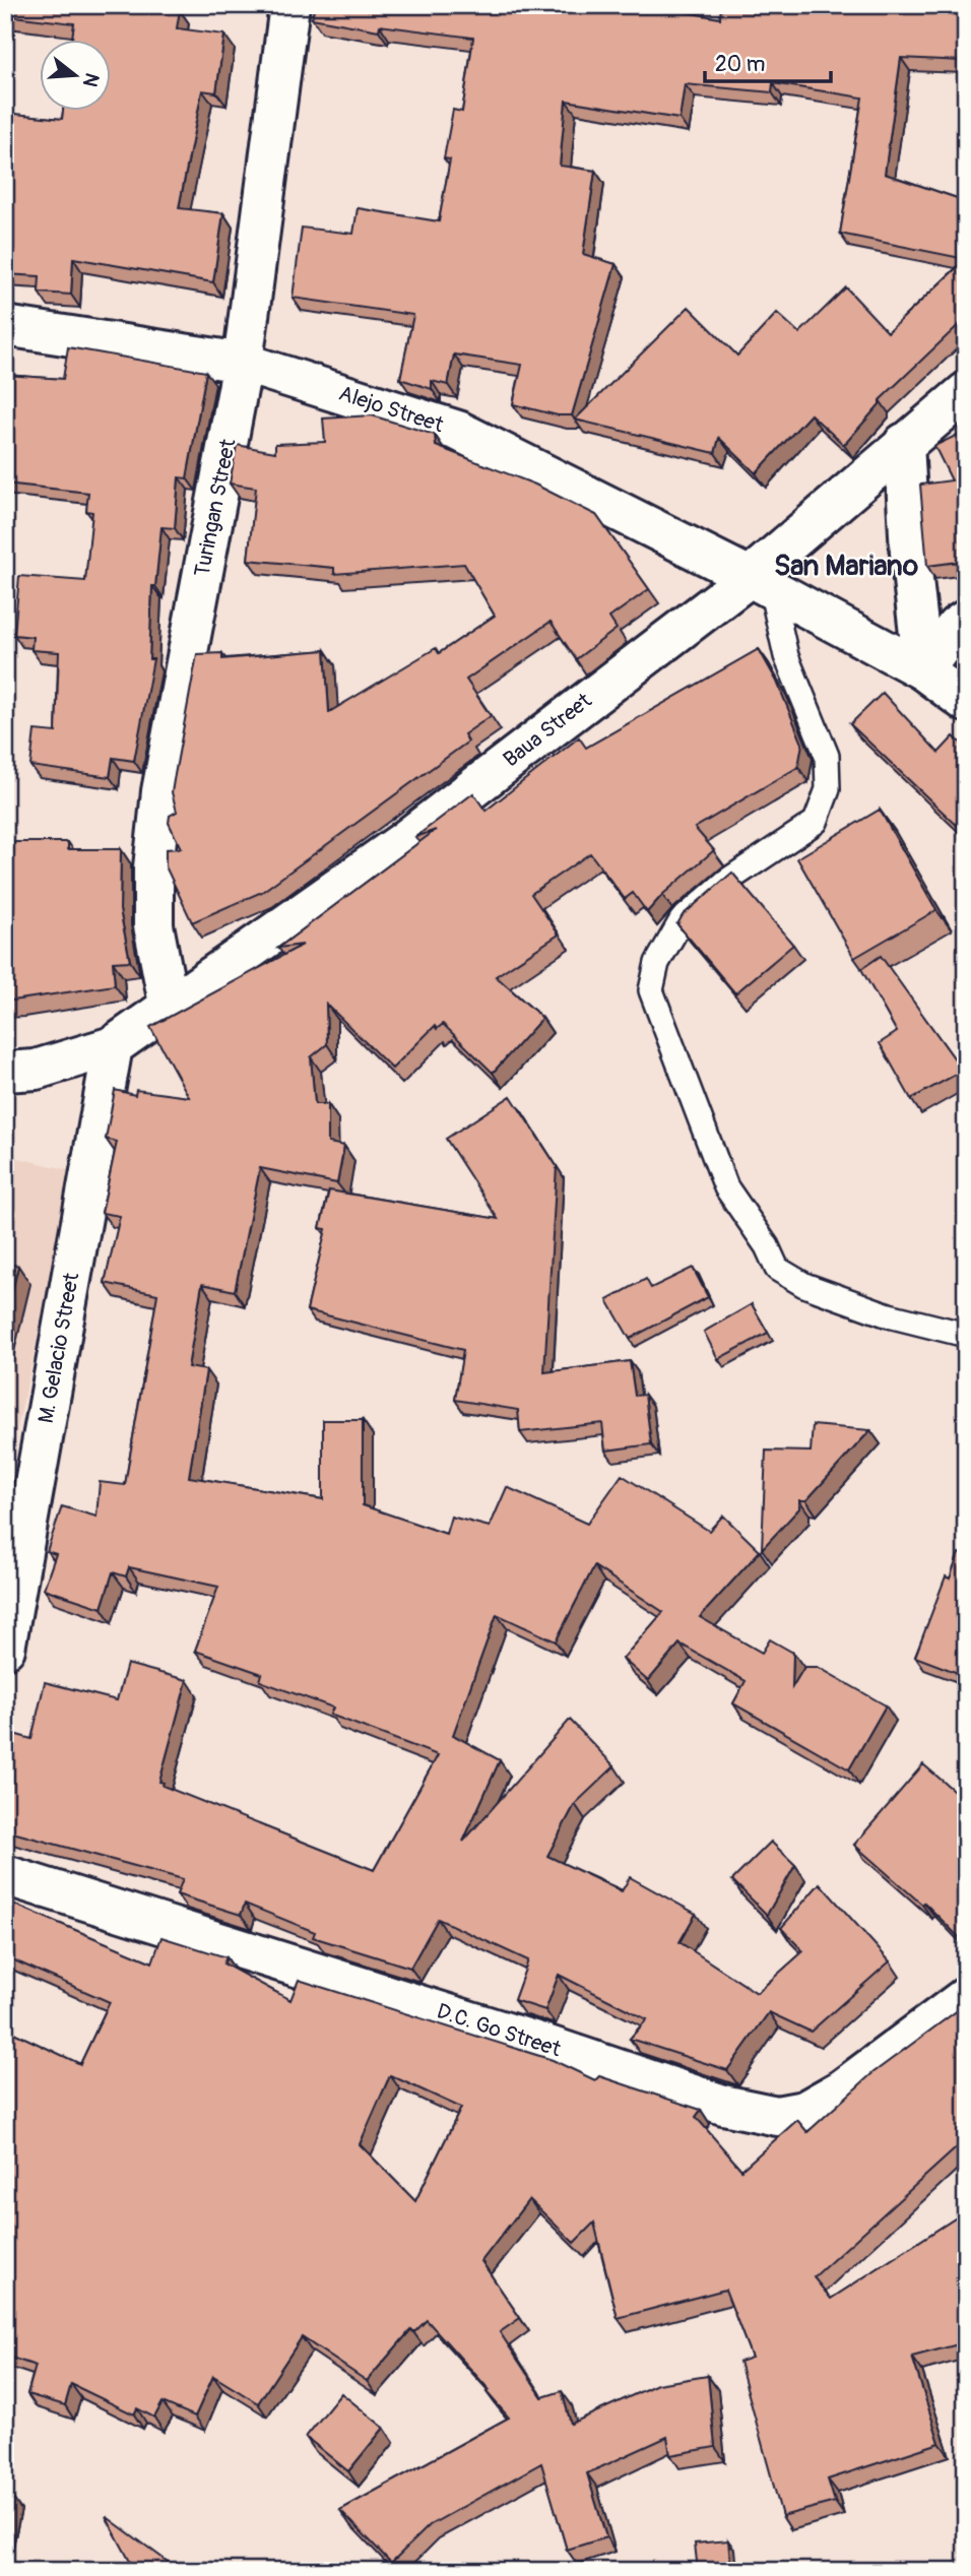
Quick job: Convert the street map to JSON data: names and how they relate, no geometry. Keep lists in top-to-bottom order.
{
  "streets": {
    "street": [
      "Alejo Street",
      "Turingan Street",
      "Baua Street",
      "M. Gelacio Street",
      "D.C. Go Street"
    ]
  },
  "crossings": [
    ["Alejo Street", "Turingan Street"],
    ["Alejo Street", "Baua Street"],
    ["Turingan Street", "Baua Street"],
    ["Baua Street", "M. Gelacio Street"]
  ],
  "districts": ["San Mariano"],
  "scale_bar": "20 m",
  "north": "right"
}
